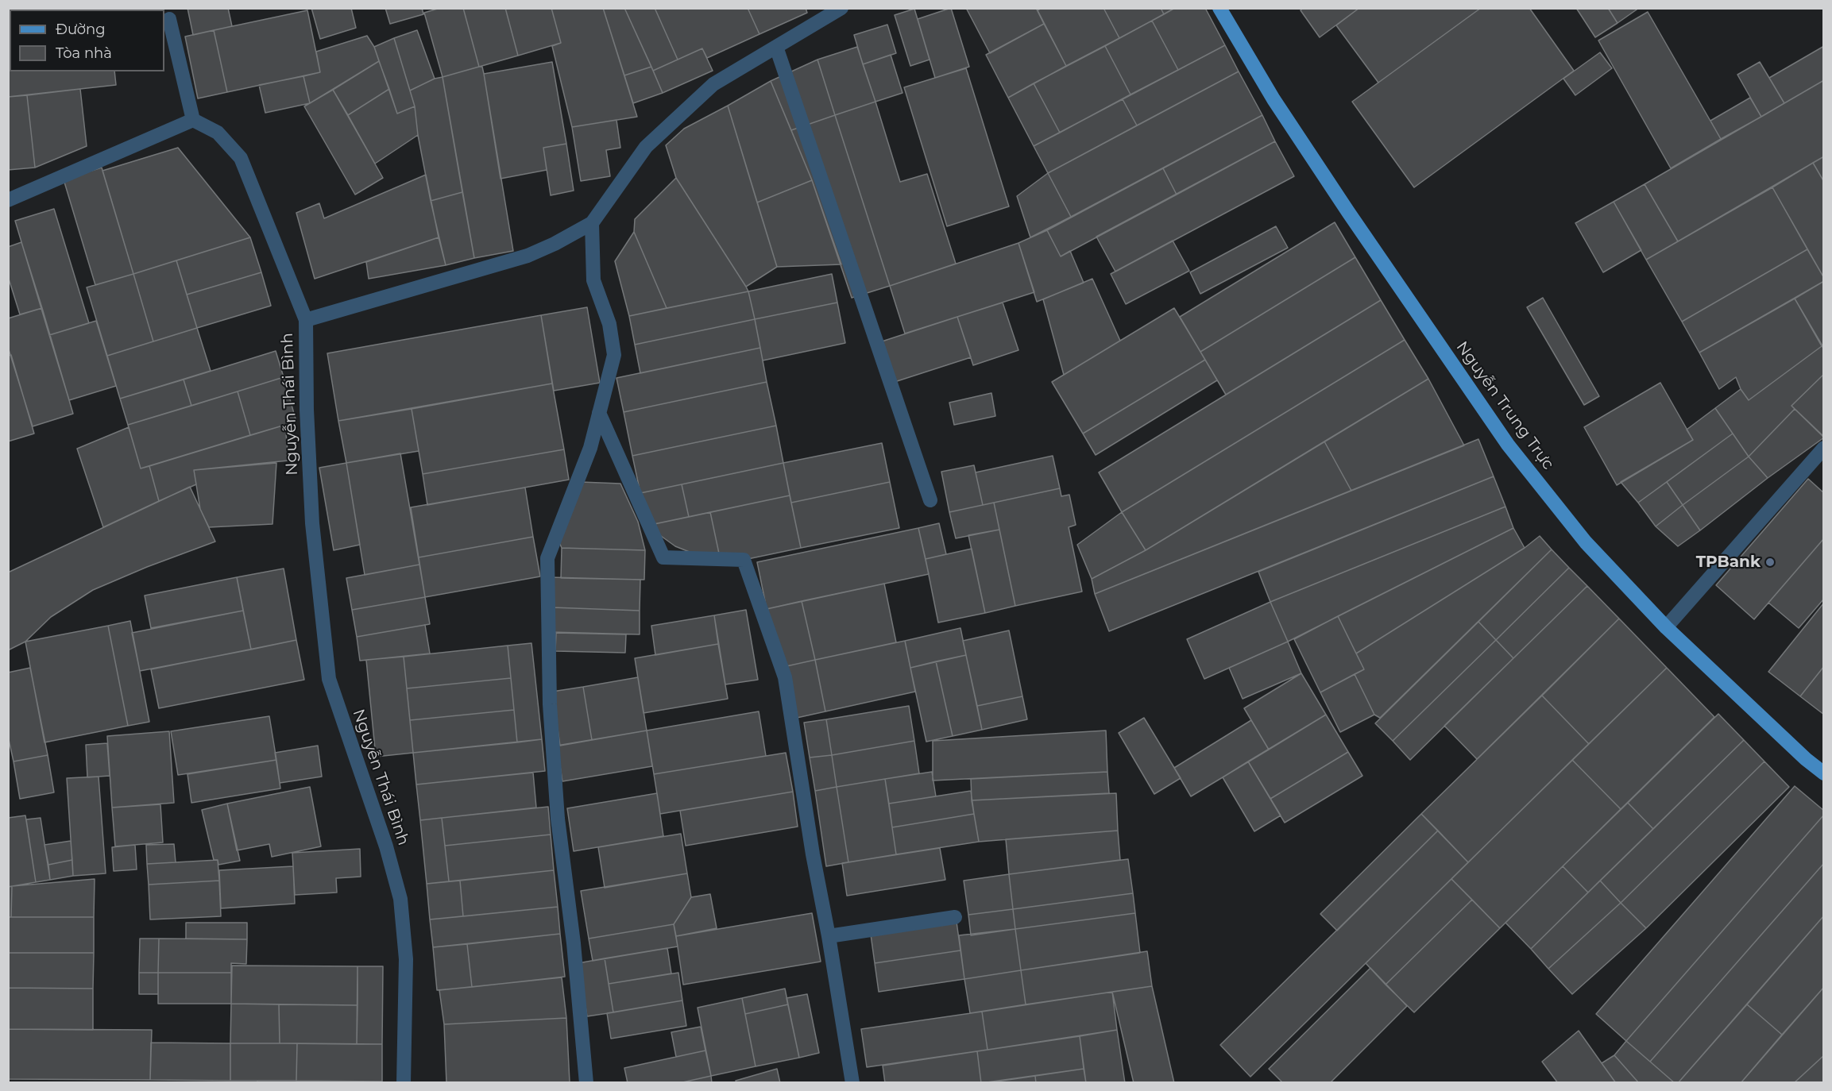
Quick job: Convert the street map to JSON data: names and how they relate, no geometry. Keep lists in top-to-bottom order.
{
  "streets": {
    "main road": ["Nguyễn Trung Trực"],
    "street": ["Nguyễn Thái Bình"]
  },
  "places": ["TPBank"],
  "legend": ["Đường", "Tòa nhà"]
}
